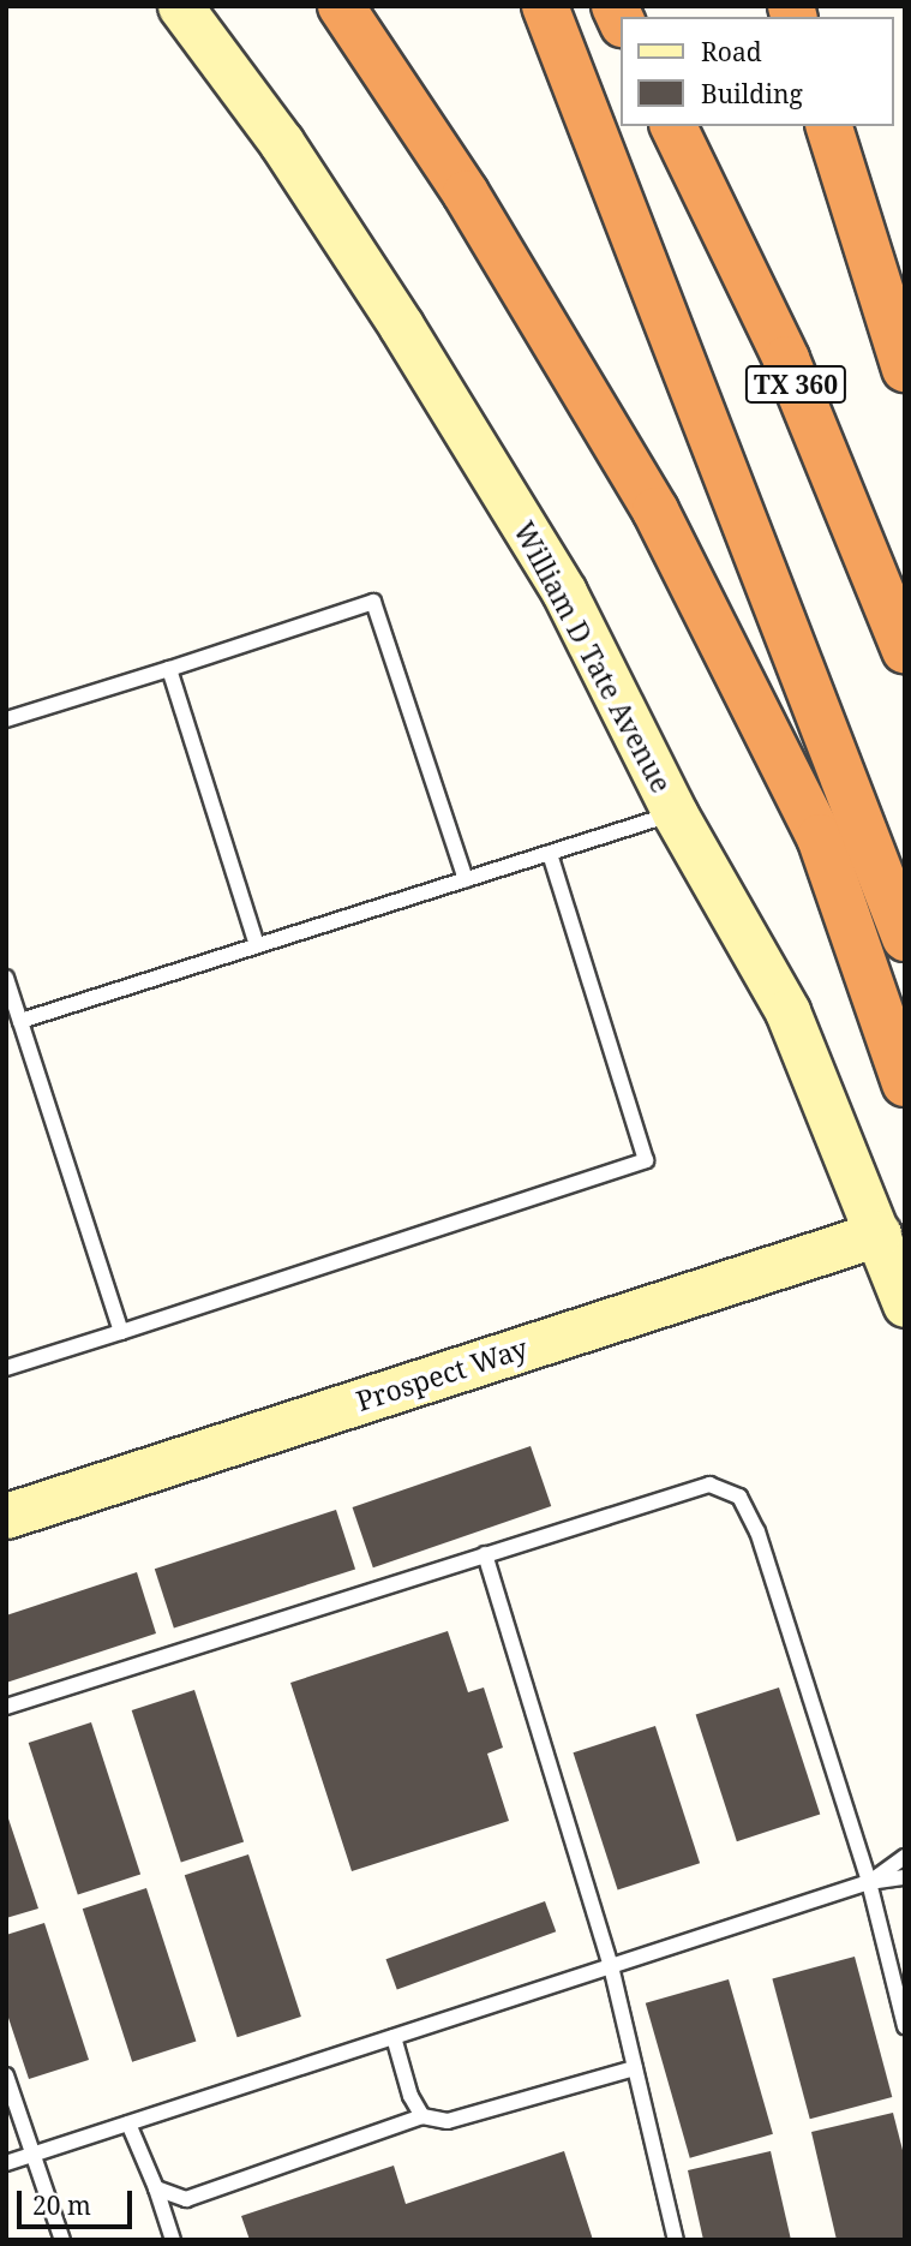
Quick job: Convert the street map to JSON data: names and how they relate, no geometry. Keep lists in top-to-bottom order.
{
  "streets": {
    "highway": ["TX 360"],
    "main road": ["William D Tate Avenue", "Prospect Way"]
  },
  "crossings": [
    ["William D Tate Avenue", "Prospect Way"]
  ],
  "legend": ["Road", "Building"],
  "scale_bar": "20 m"
}
